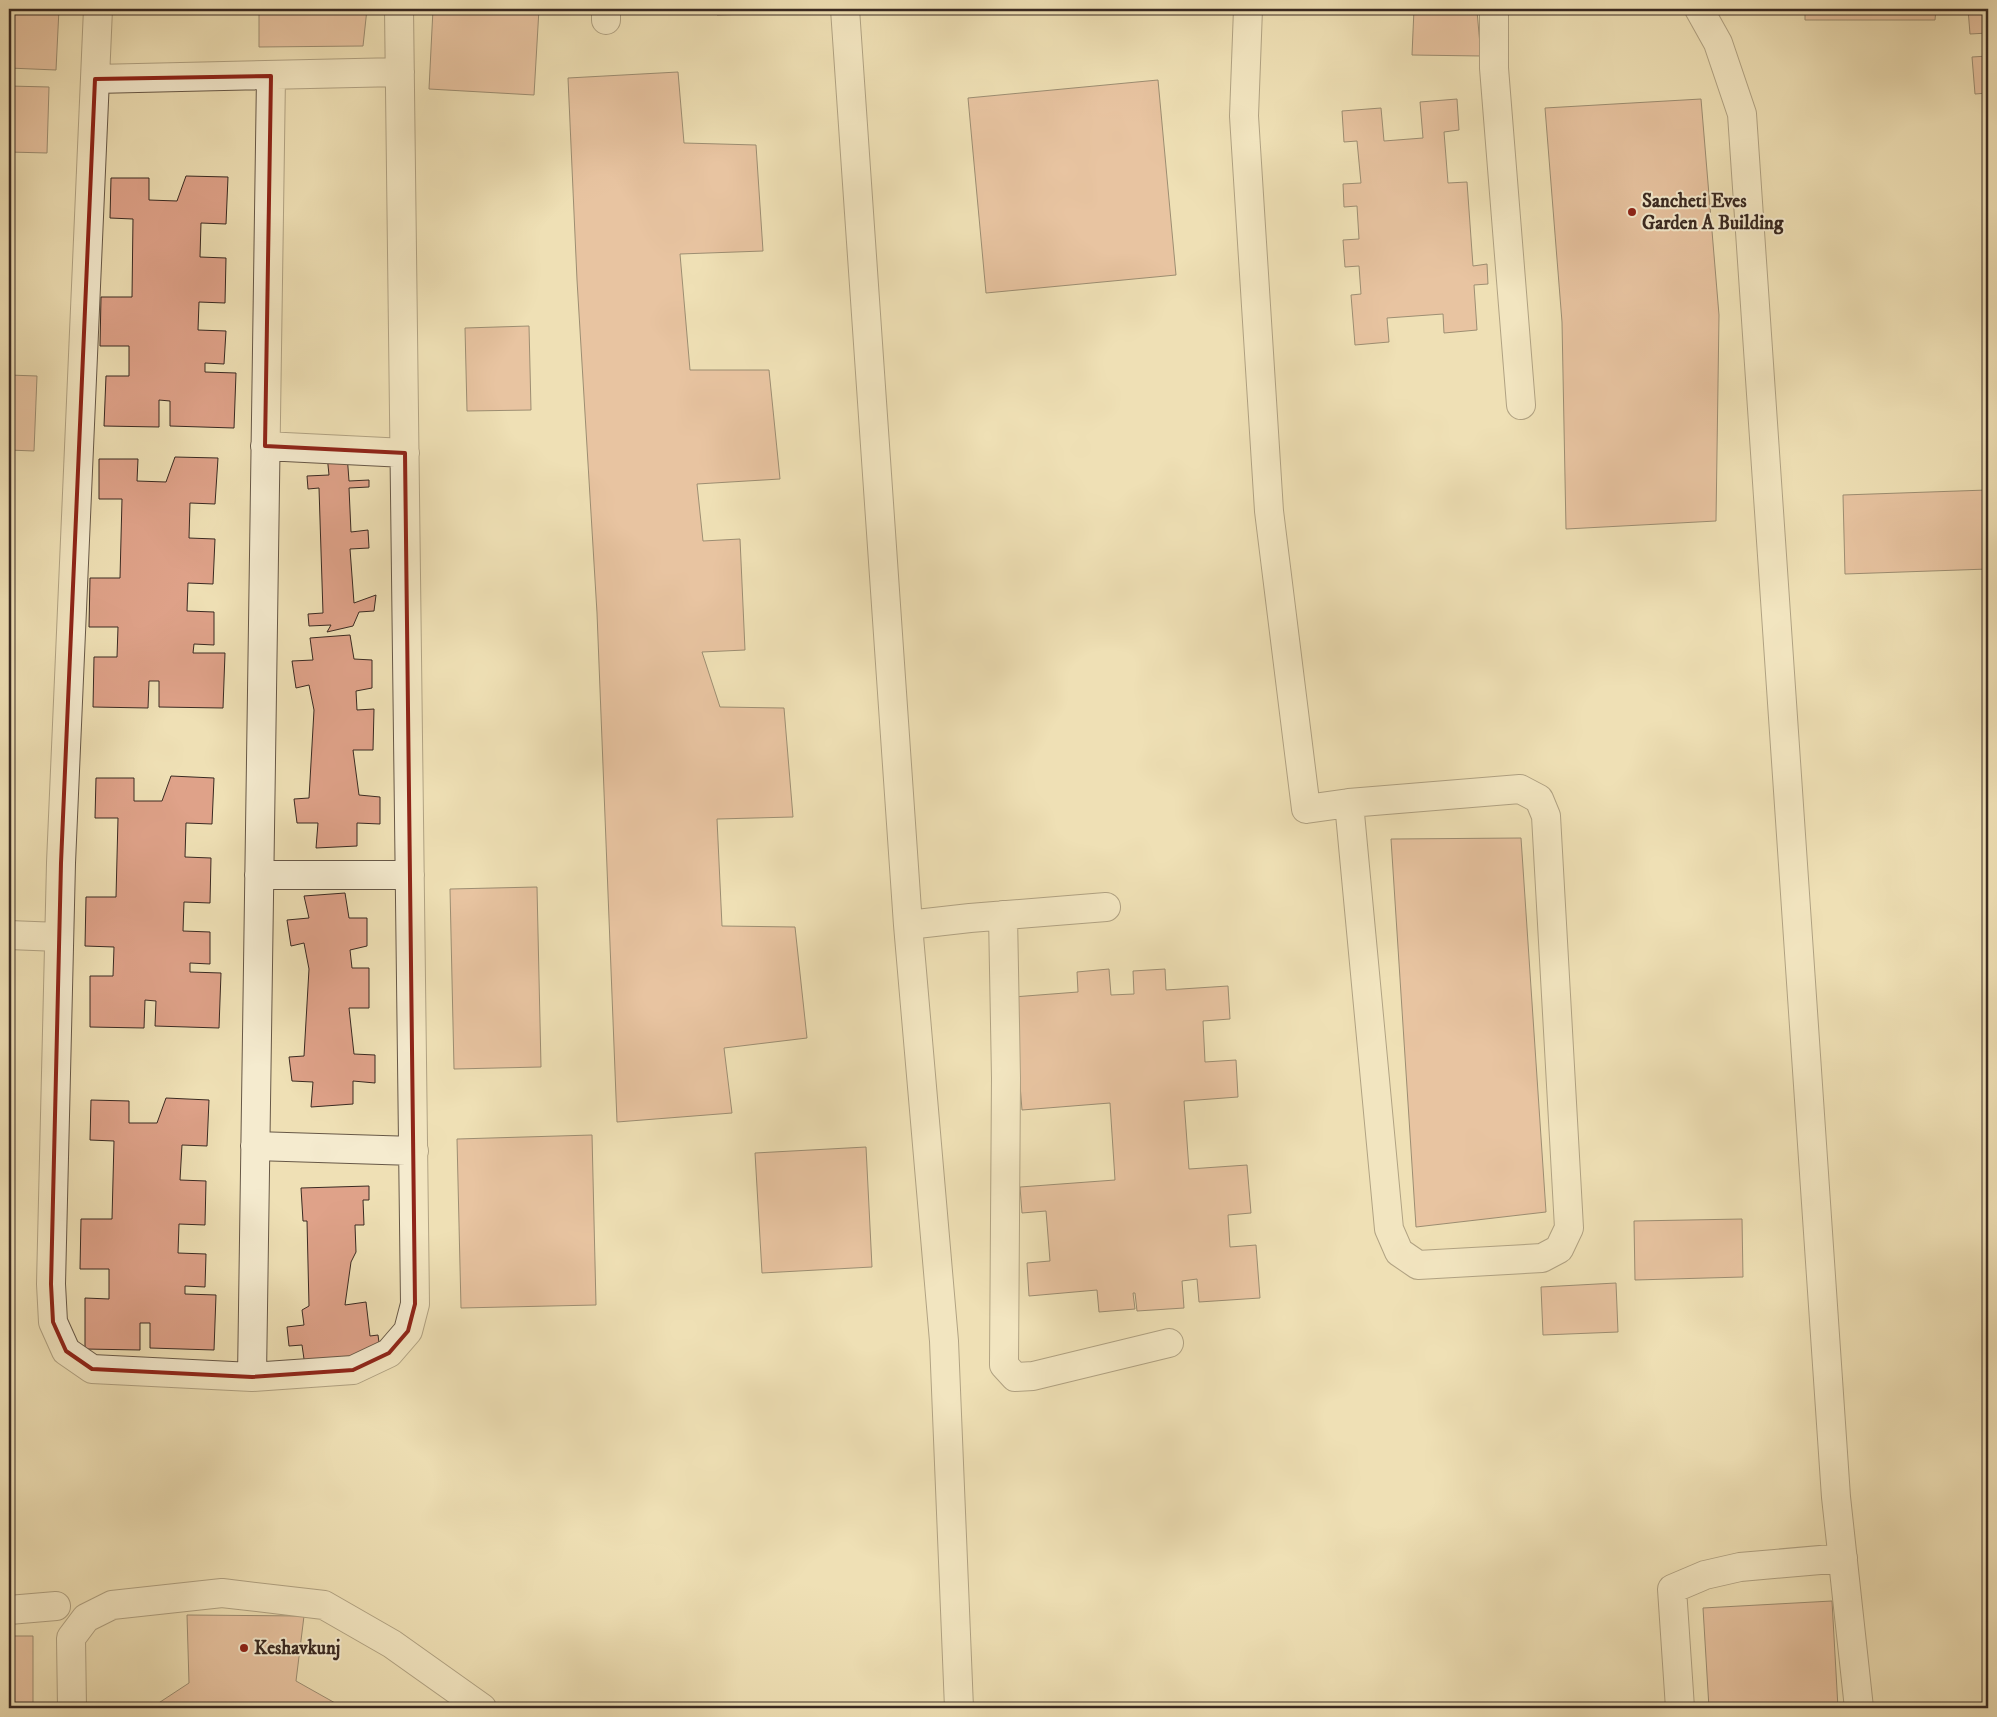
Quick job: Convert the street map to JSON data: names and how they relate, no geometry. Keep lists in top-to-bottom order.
{
  "places": ["Sancheti Eves Garden A Building", "Keshavkunj"]
}
